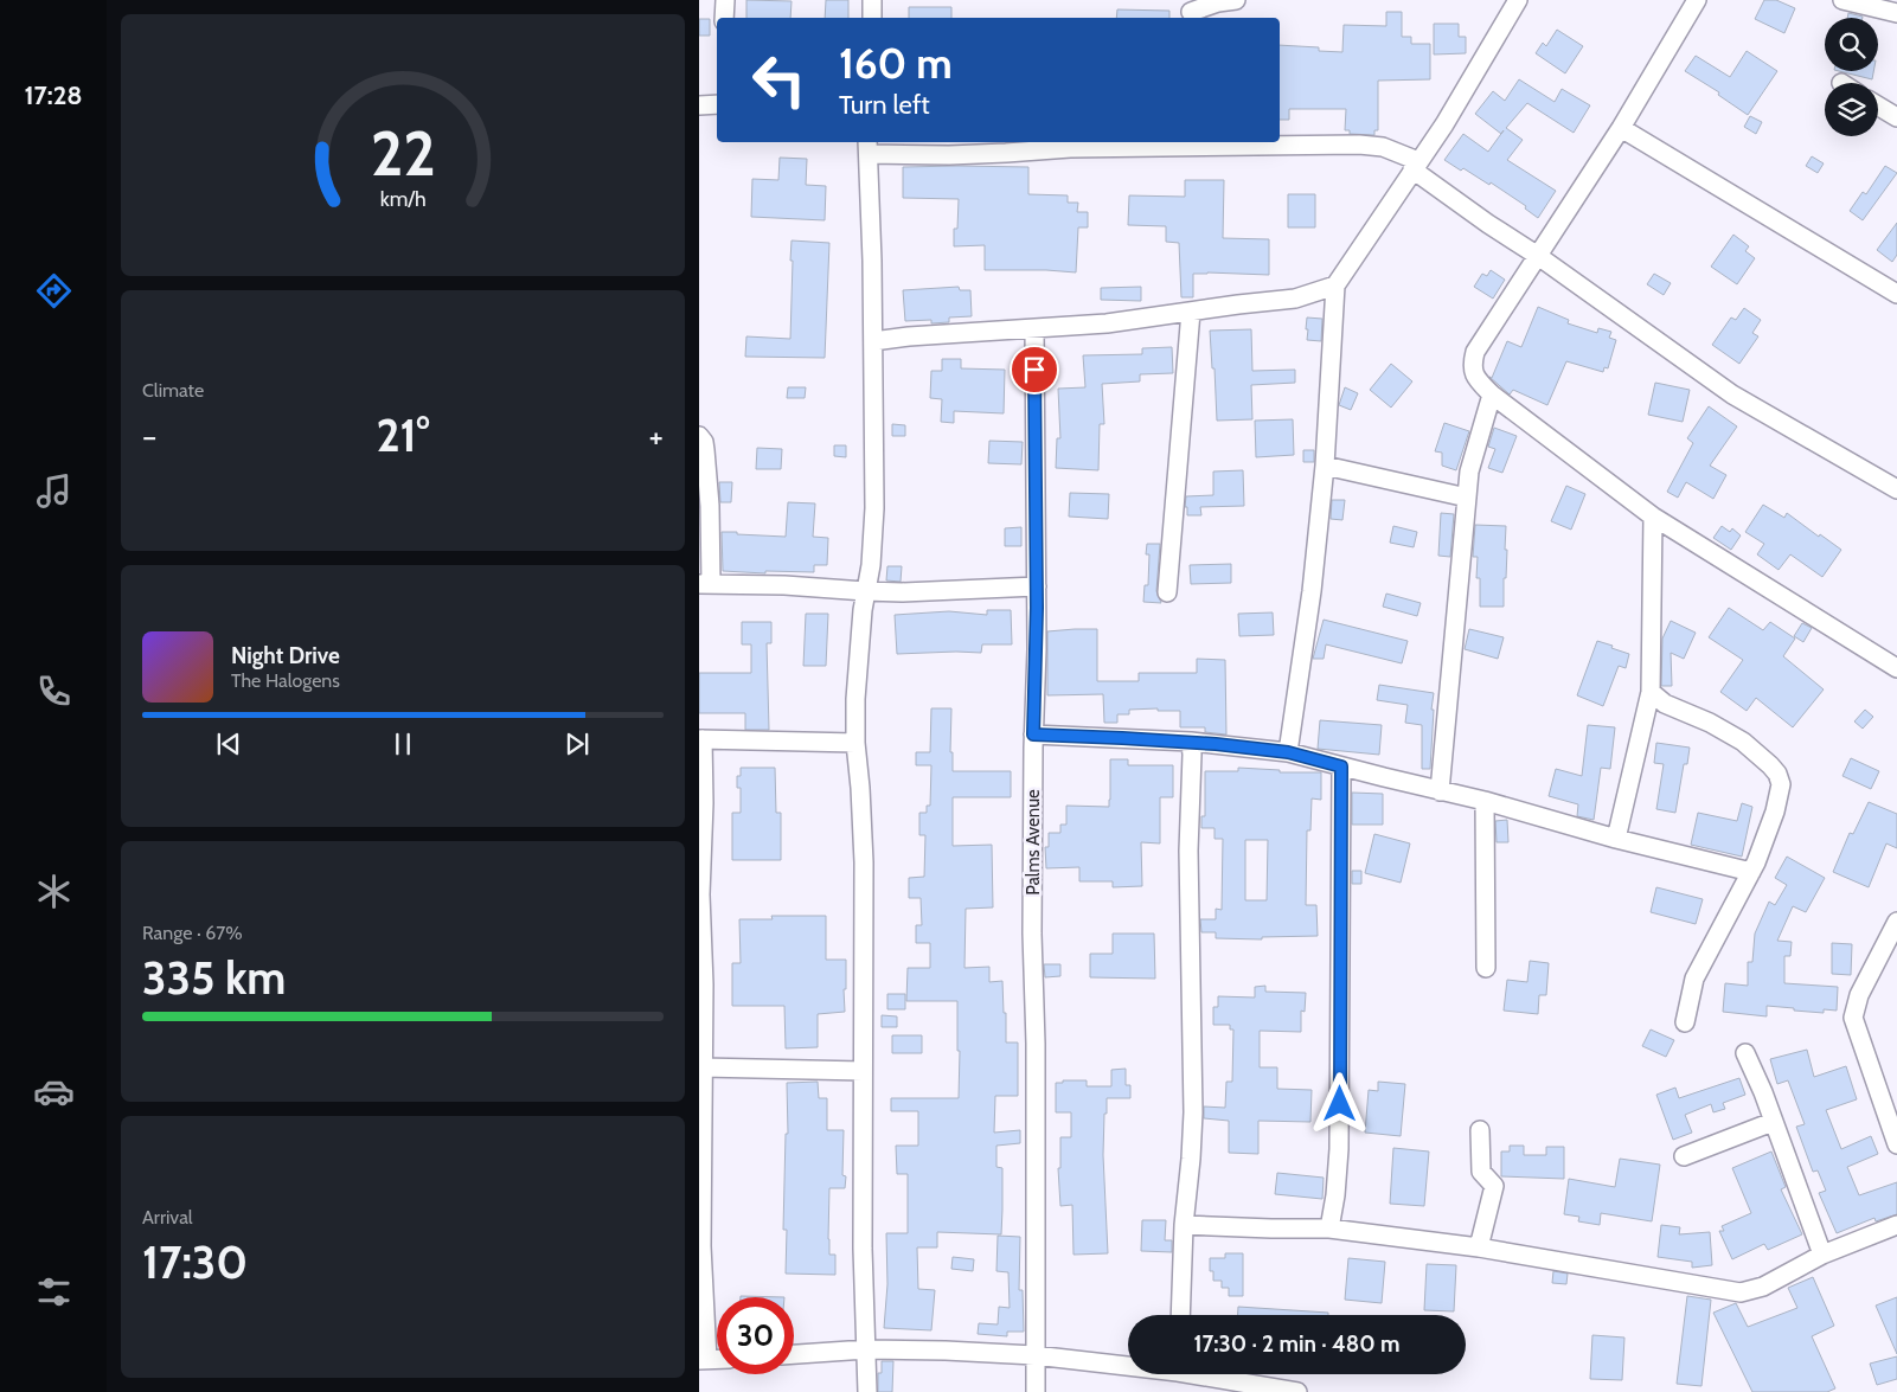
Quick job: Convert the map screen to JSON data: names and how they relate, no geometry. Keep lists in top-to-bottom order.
{
  "streets": {
    "street": ["Palms Avenue"]
  },
  "page": {
    "tabs": "17:28",
    "turn": ["160 m", "Turn left"],
    "tile": [
      "Climate",
      ["Range · 67%", "335 km"],
      ["Arrival", "17:30"]
    ],
    "heat": ["−", "21°", "+"],
    "song": ["Night Drive", "The Halogens"],
    "limit": "30",
    "trip": "17:30 · 2 min · 480 m",
    "gauge": ["22", "km/h"]
  }
}
